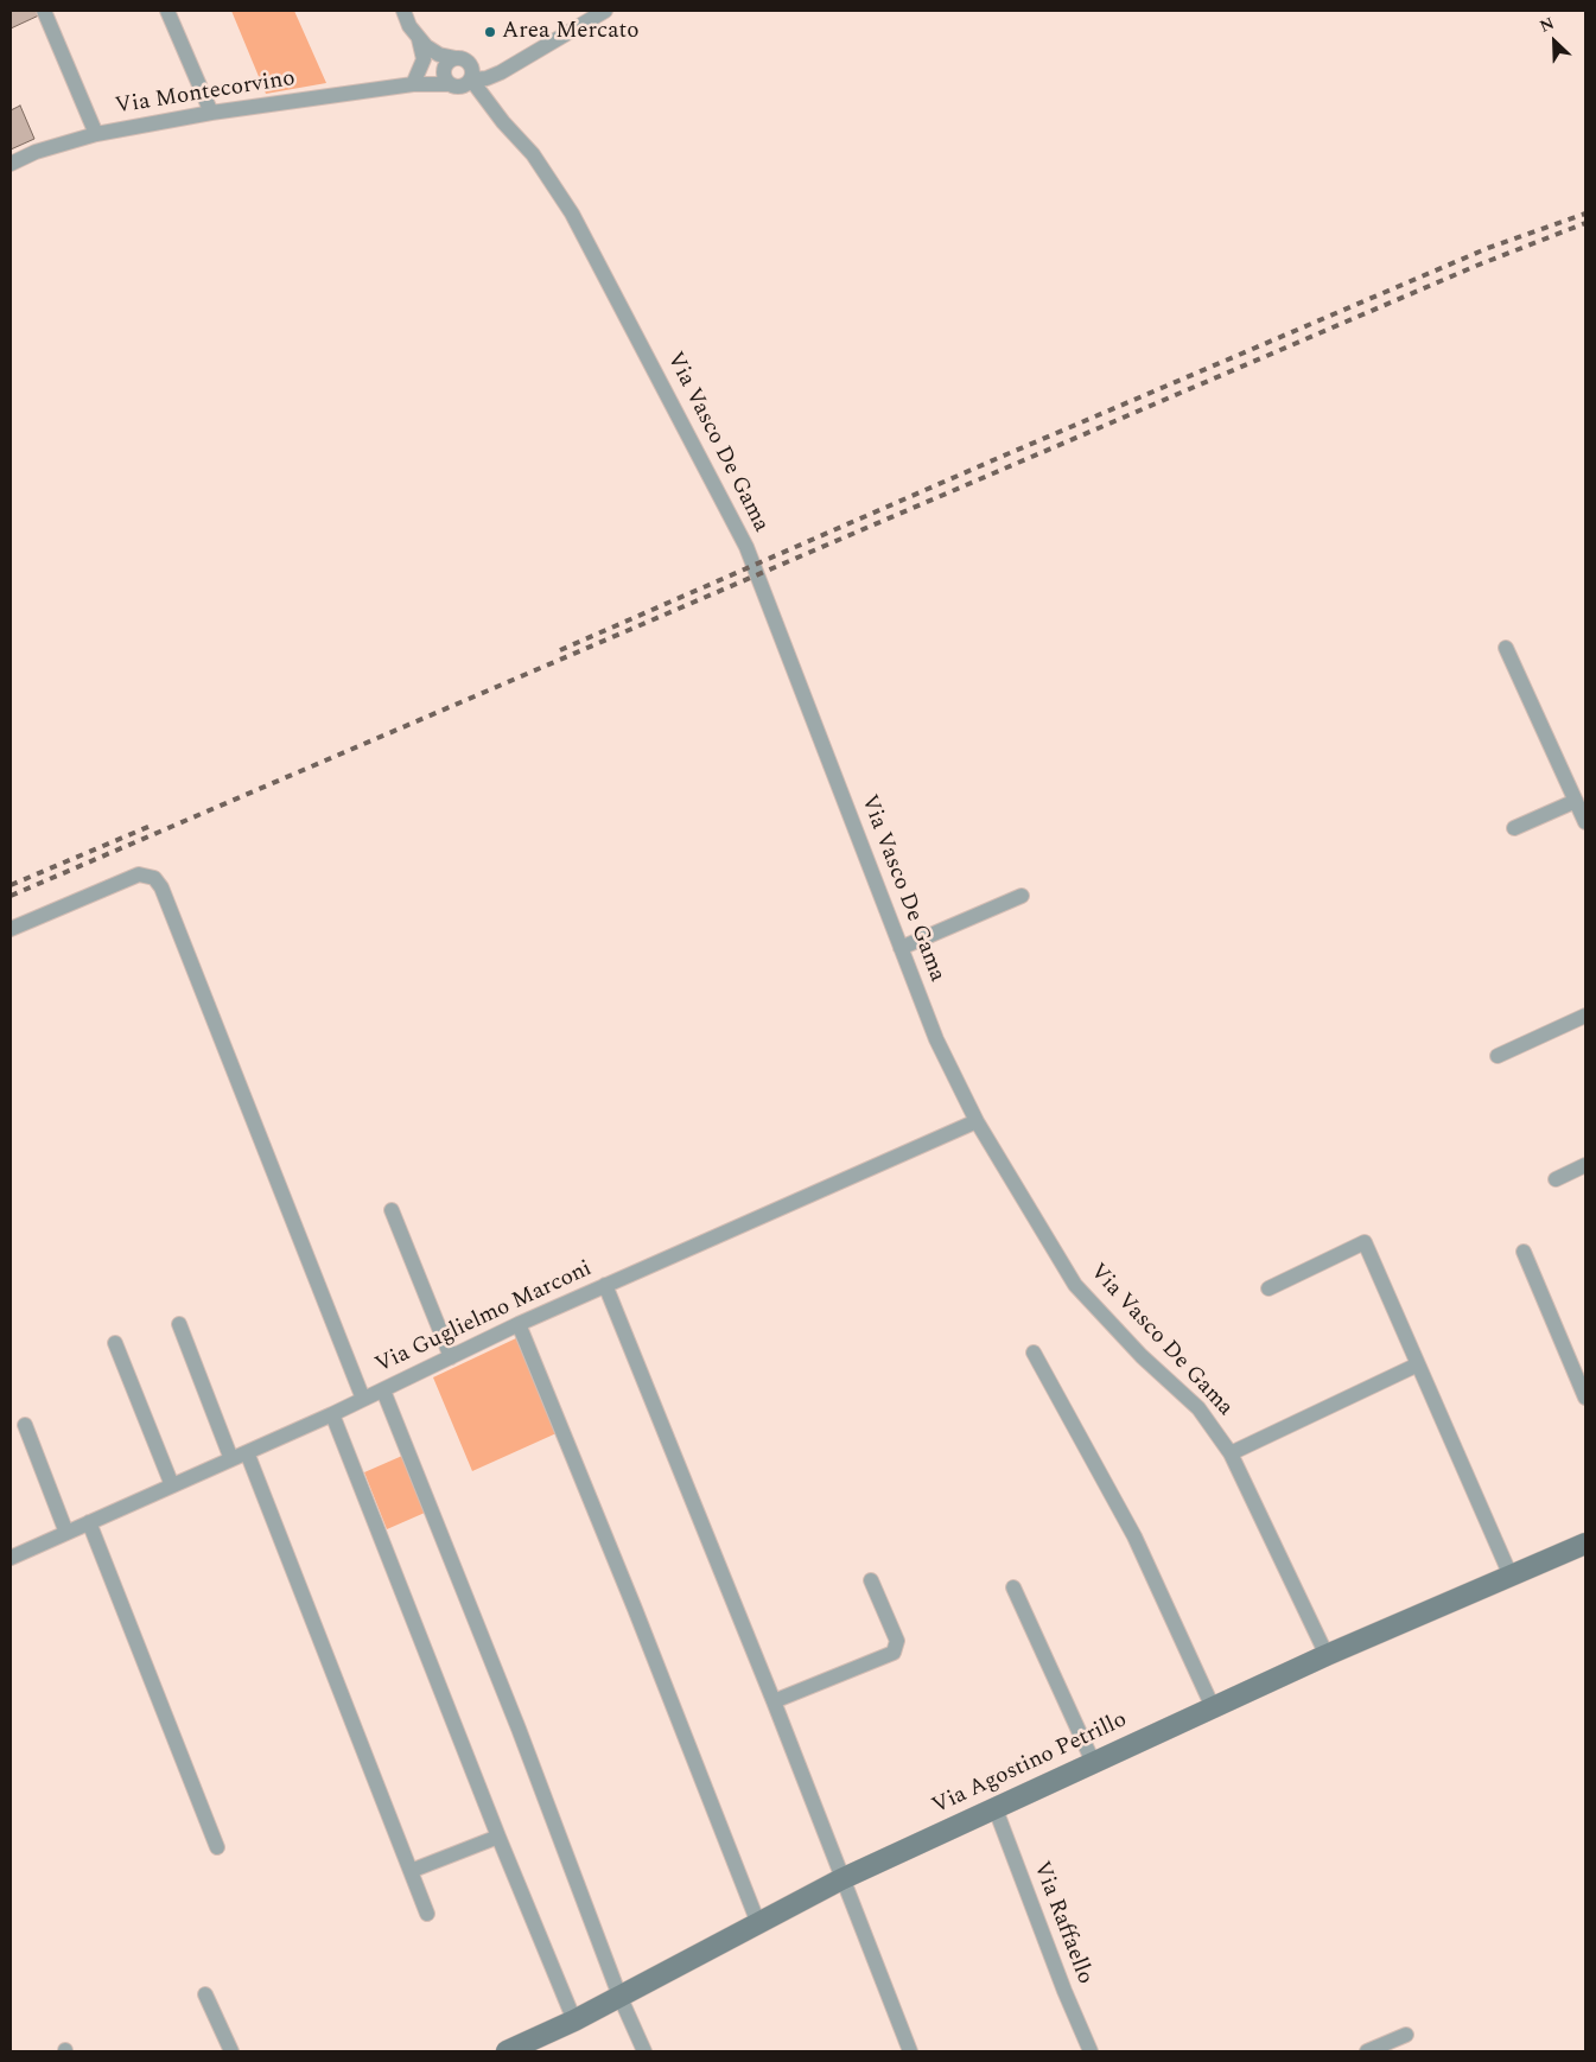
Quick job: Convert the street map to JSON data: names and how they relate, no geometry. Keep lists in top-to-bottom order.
{
  "streets": {
    "street": [
      "Via Montecorvino",
      "Via Vasco De Gama",
      "Via Guglielmo Marconi",
      "Via Agostino Petrillo",
      "Via Raffaello"
    ]
  },
  "crossings": [
    ["Via Montecorvino", "Via Vasco De Gama"],
    ["Via Vasco De Gama", "Via Guglielmo Marconi"],
    ["Via Vasco De Gama", "Via Agostino Petrillo"],
    ["Via Agostino Petrillo", "Via Raffaello"]
  ],
  "places": ["Area Mercato"],
  "north": "top left"
}
